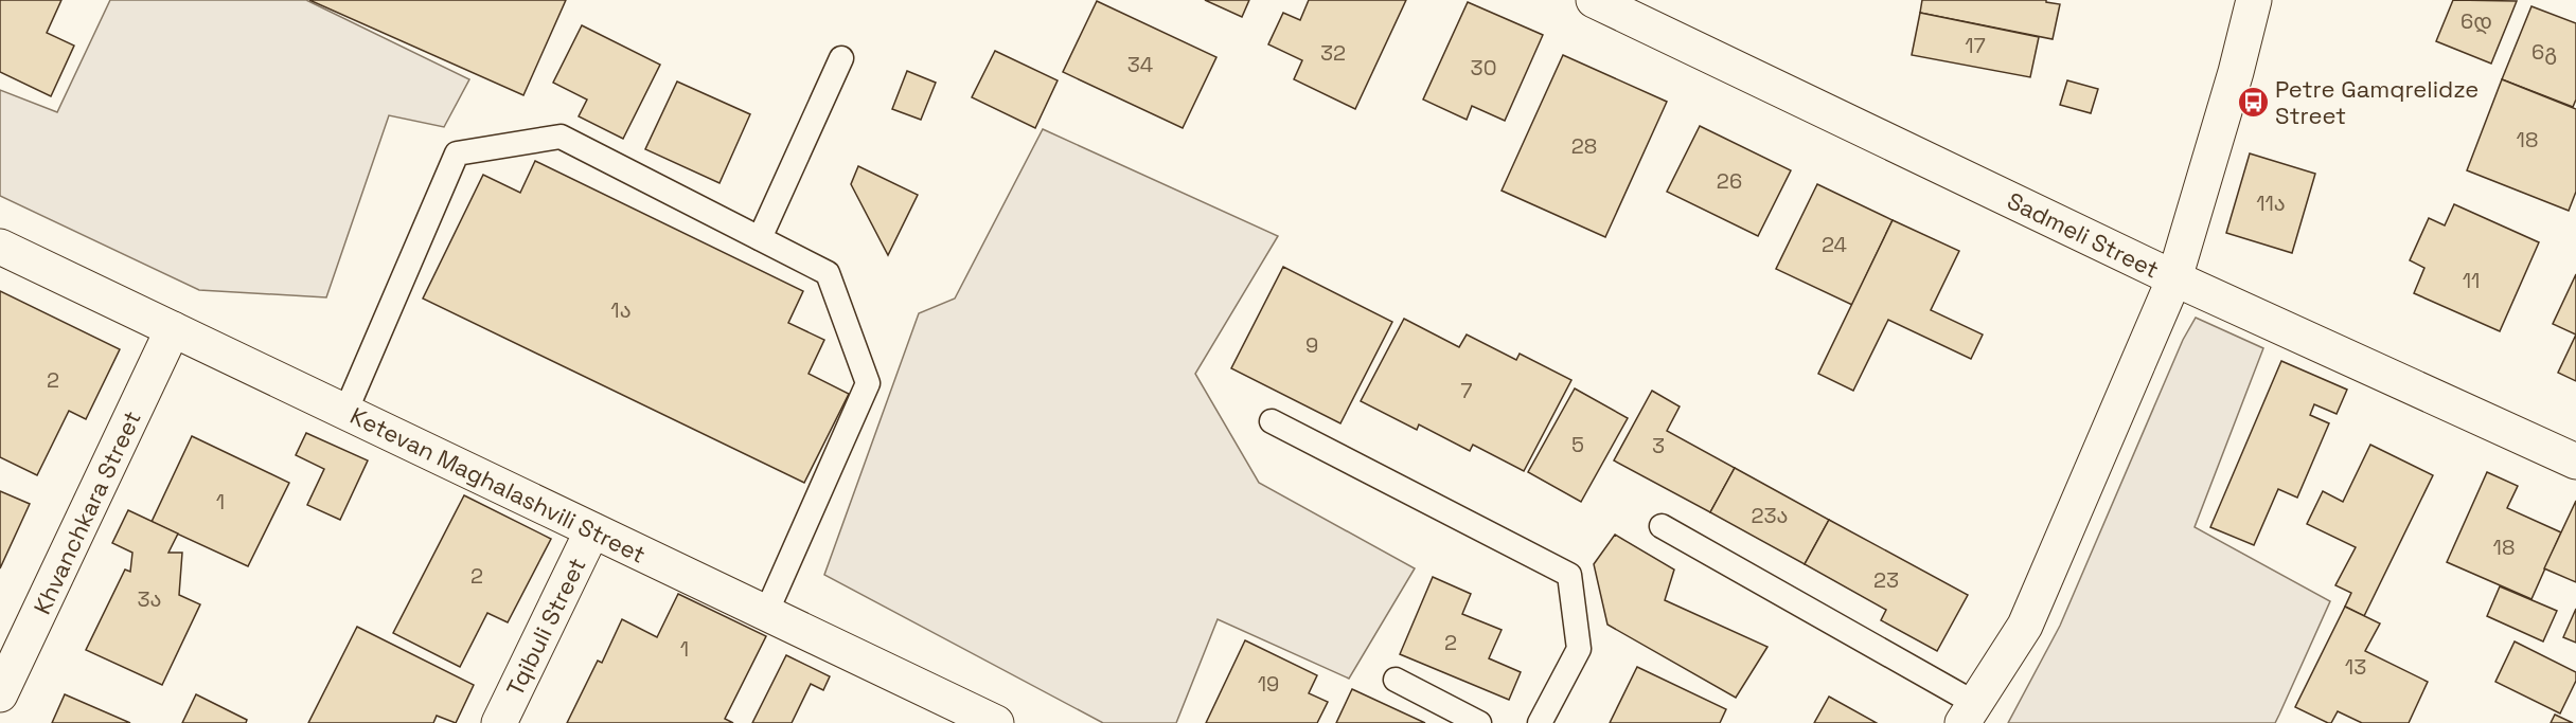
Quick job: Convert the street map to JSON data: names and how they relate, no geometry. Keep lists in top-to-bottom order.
{
  "streets": {
    "street": [
      "Sadmeli Street",
      "Ketevan Maghalashvili Street",
      "Khvanchkara Street",
      "Tqibuli Street"
    ]
  },
  "crossings": [
    ["Ketevan Maghalashvili Street", "Khvanchkara Street"],
    ["Ketevan Maghalashvili Street", "Tqibuli Street"]
  ],
  "places": {
    "bus stop": ["Petre Gamqrelidze Street"]
  },
  "house_numbers": [
    "6დ",
    "17",
    "6გ",
    "32",
    "34",
    "30",
    "18",
    "28",
    "26",
    "11ა",
    "24",
    "11",
    "1ა",
    "9",
    "2",
    "7",
    "5",
    "3",
    "1",
    "23ა",
    "18",
    "2",
    "23",
    "3ა",
    "2",
    "1",
    "13",
    "19"
  ]
}
